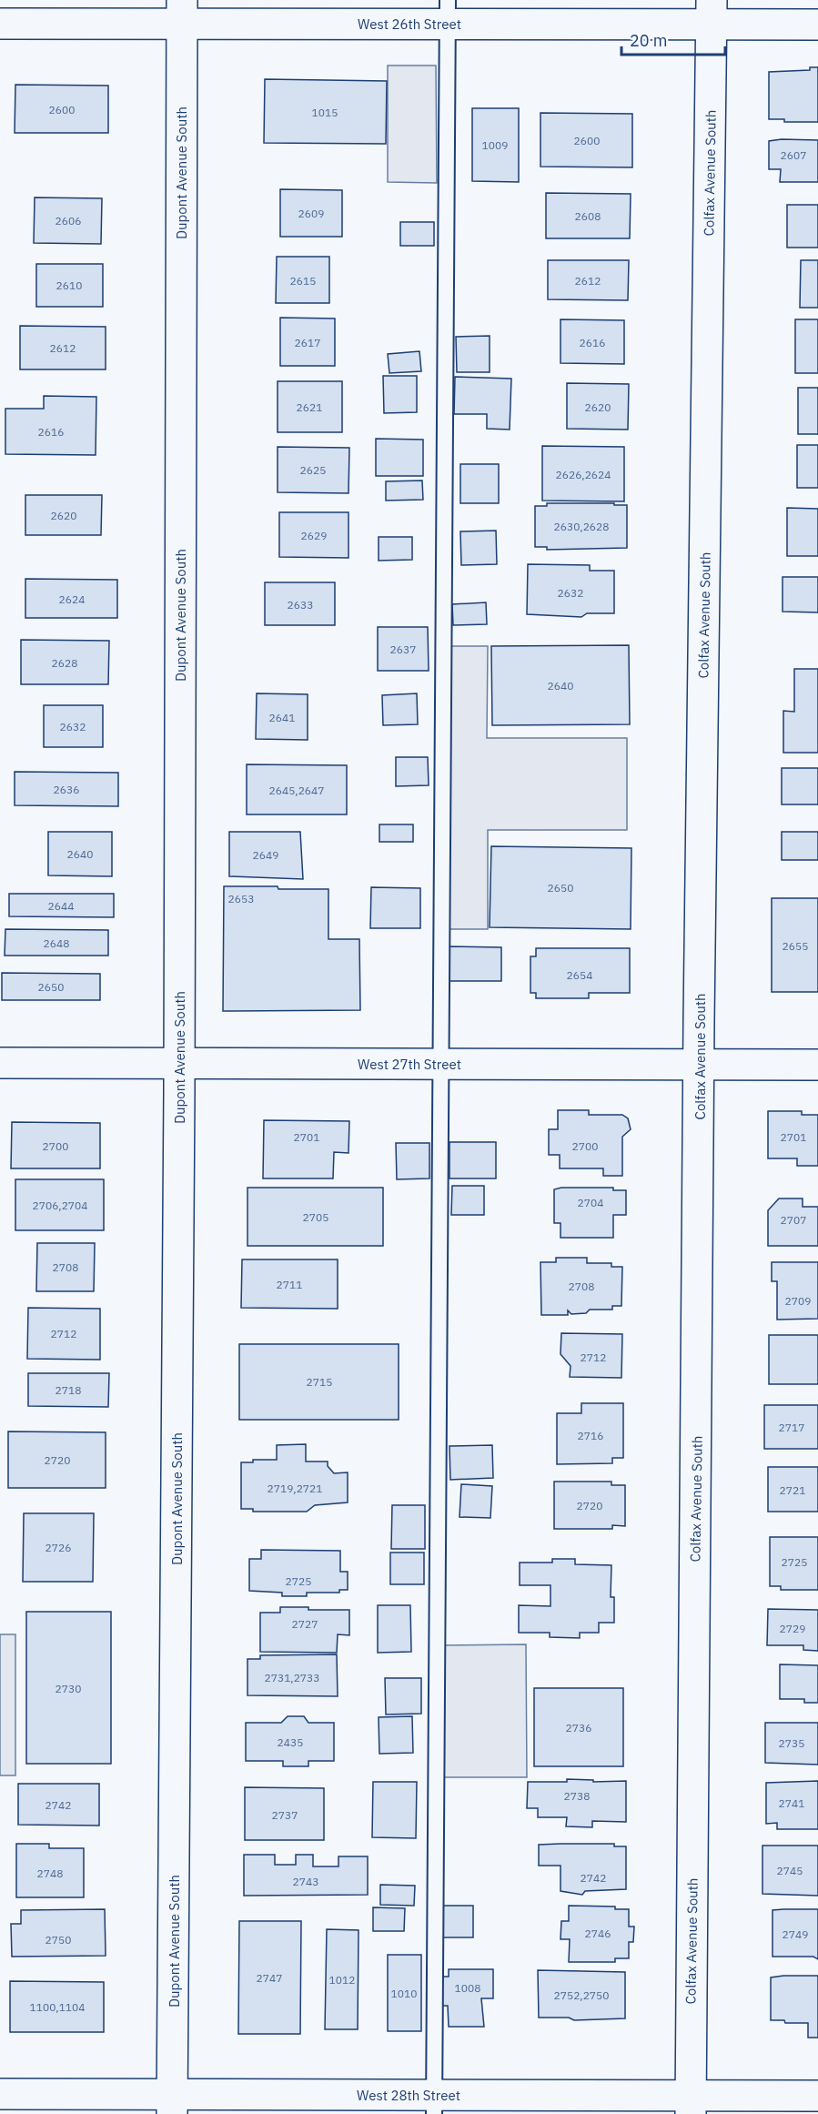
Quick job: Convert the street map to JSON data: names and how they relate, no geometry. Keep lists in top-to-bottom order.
{
  "streets": {
    "street": [
      "West 26th Street",
      "Dupont Avenue South",
      "Colfax Avenue South",
      "West 27th Street",
      "West 28th Street"
    ]
  },
  "crossings": [
    ["West 26th Street", "Dupont Avenue South"],
    ["West 26th Street", "Colfax Avenue South"],
    ["Dupont Avenue South", "West 27th Street"],
    ["Dupont Avenue South", "West 28th Street"],
    ["Colfax Avenue South", "West 27th Street"],
    ["Colfax Avenue South", "West 28th Street"]
  ],
  "house_numbers": [
    "2600",
    "1015",
    "2600",
    "1009",
    "2607",
    "2609",
    "2608",
    "2606",
    "2615",
    "2612",
    "2610",
    "2617",
    "2616",
    "2612",
    "2621",
    "2620",
    "2616",
    "2625",
    "2626,2624",
    "2620",
    "2630,2628",
    "2629",
    "2632",
    "2624",
    "2633",
    "2637",
    "2628",
    "2640",
    "2641",
    "2632",
    "2636",
    "2645,2647",
    "2640",
    "2649",
    "2650",
    "2653",
    "2644",
    "2648",
    "2655",
    "2654",
    "2650",
    "2701",
    "2701",
    "2700",
    "2700",
    "2704",
    "2706,2704",
    "2705",
    "2707",
    "2708",
    "2711",
    "2708",
    "2709",
    "2712",
    "2712",
    "2715",
    "2718",
    "2717",
    "2716",
    "2720",
    "2719,2721",
    "2721",
    "2720",
    "2726",
    "2725",
    "2725",
    "2727",
    "2729",
    "2731,2733",
    "2730",
    "2736",
    "2435",
    "2735",
    "2738",
    "2741",
    "2742",
    "2737",
    "2745",
    "2748",
    "2742",
    "2743",
    "2746",
    "2749",
    "2750",
    "2747",
    "1012",
    "1008",
    "1010",
    "2752,2750",
    "1100,1104"
  ],
  "scale_bar": "20 m"
}
